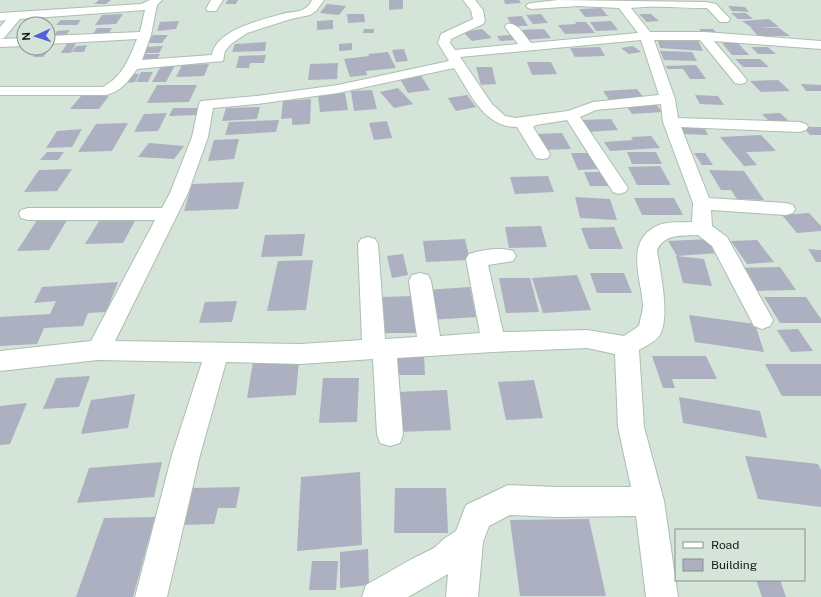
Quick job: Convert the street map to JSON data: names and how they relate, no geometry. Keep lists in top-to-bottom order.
{
  "legend": ["Road", "Building"],
  "north": "left"
}
